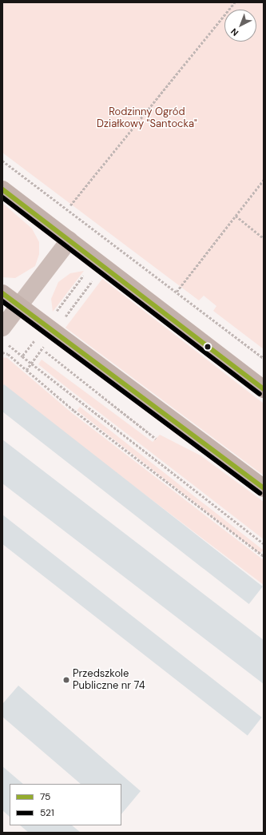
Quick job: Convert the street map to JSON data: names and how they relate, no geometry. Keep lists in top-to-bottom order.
{
  "parks": ["Rodzinny Ogród Działkowy \"Santocka\""],
  "places": ["Przedszkole Publiczne nr 74"],
  "lines": ["transit line 75", "transit line 521"],
  "legend": ["75", "521"],
  "north": "bottom left"
}
